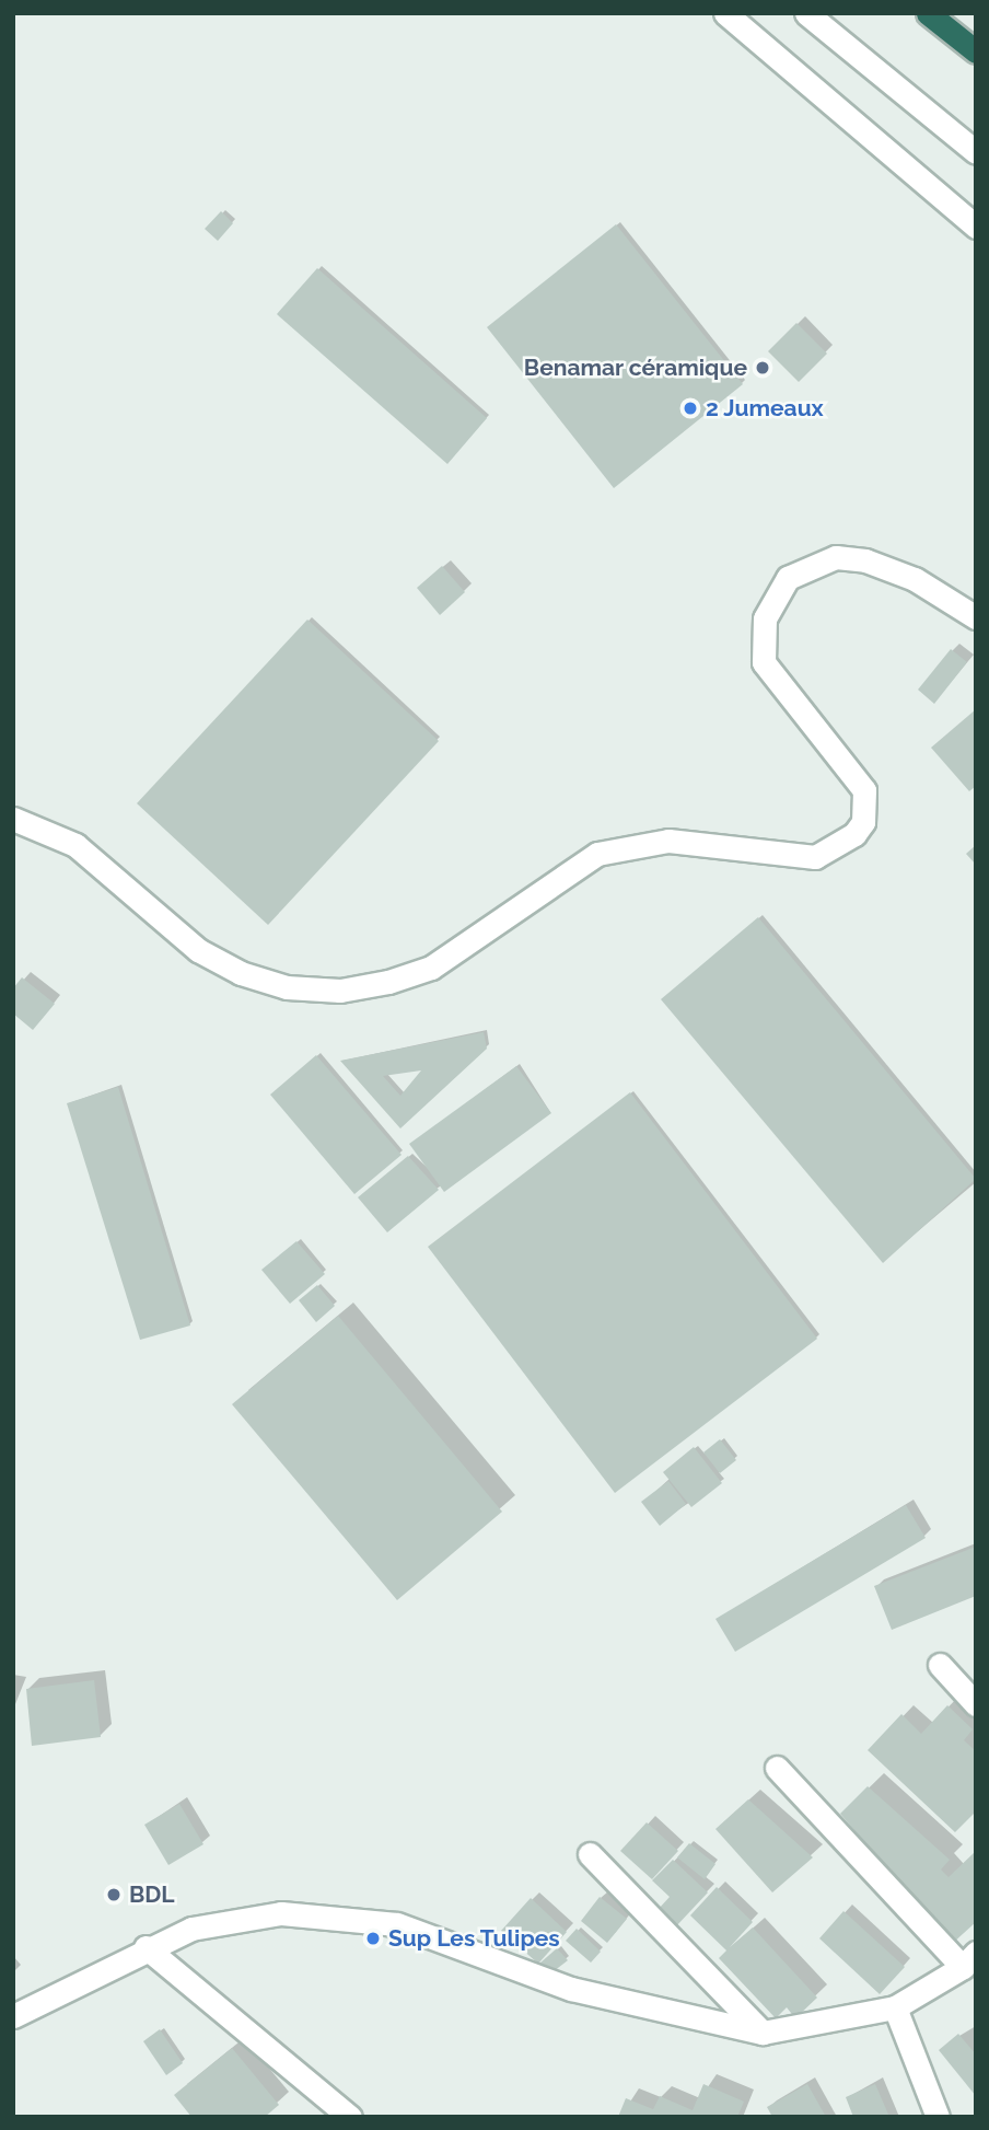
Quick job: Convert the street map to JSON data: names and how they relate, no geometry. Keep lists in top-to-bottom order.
{
  "places": [
    "Benamar céramique",
    "2 Jumeaux",
    "BDL",
    "Sup Les Tulipes"
  ]
}
